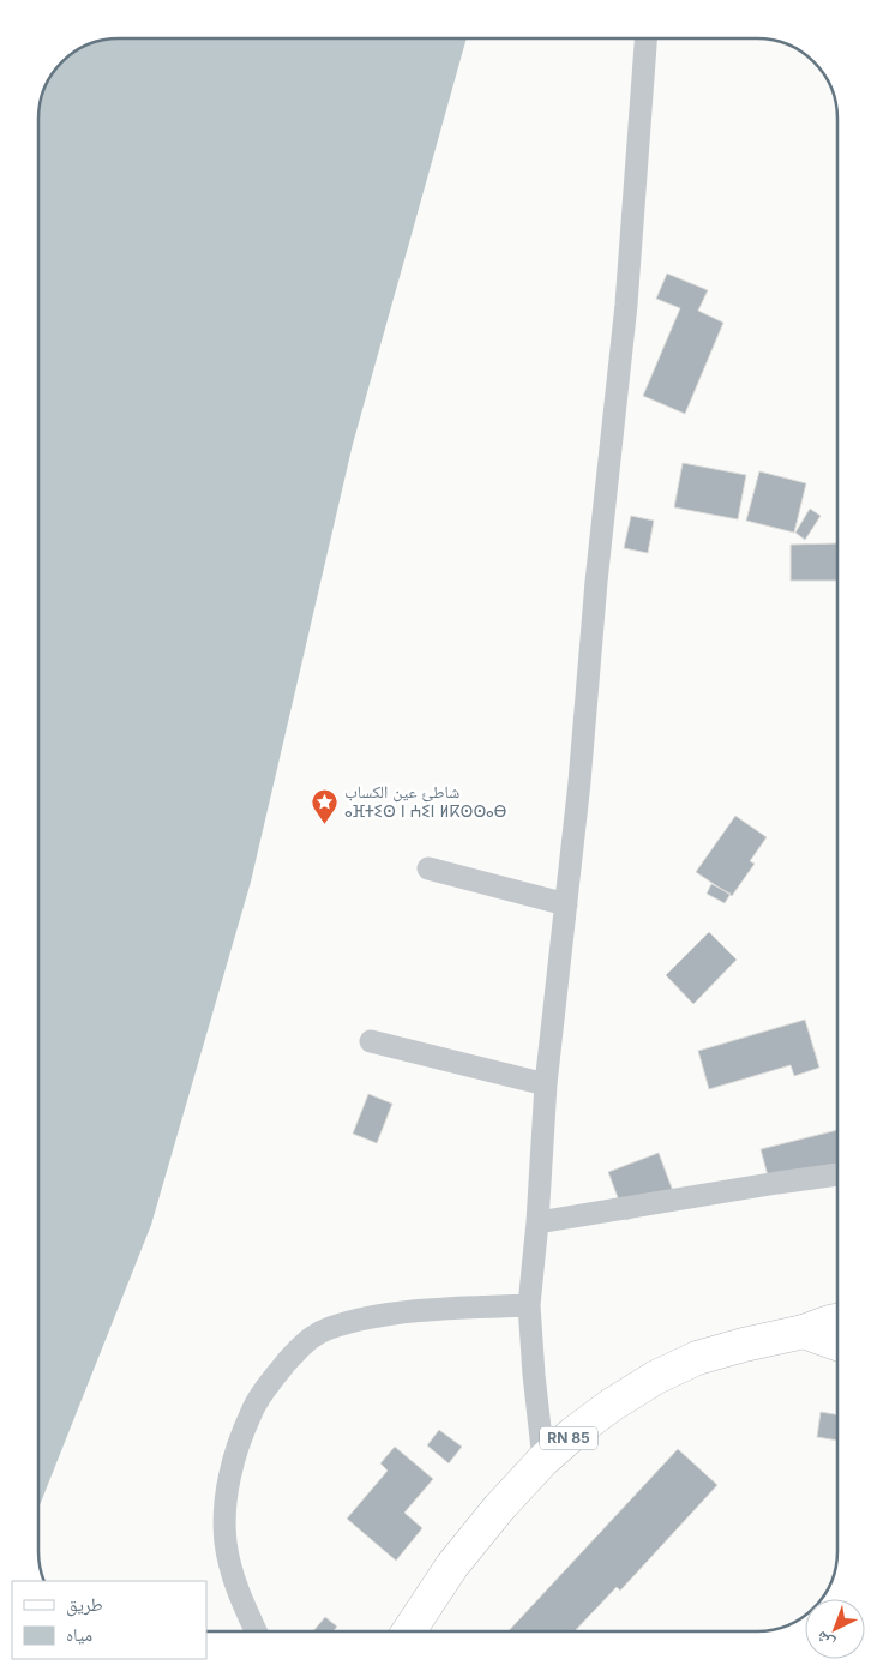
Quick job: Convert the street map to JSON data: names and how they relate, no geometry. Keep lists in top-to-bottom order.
{
  "streets": {
    "main road": ["RN 85"]
  },
  "places": {
    "place": ["شاطئ عين الكساب ⴰⴼⵜⵉⵙ ⵏ ⵄⵉⵏ ⵍⴽⵙⵙⴰⴱ"]
  },
  "legend": ["طريق", "مياه"],
  "north": "bottom left"
}
